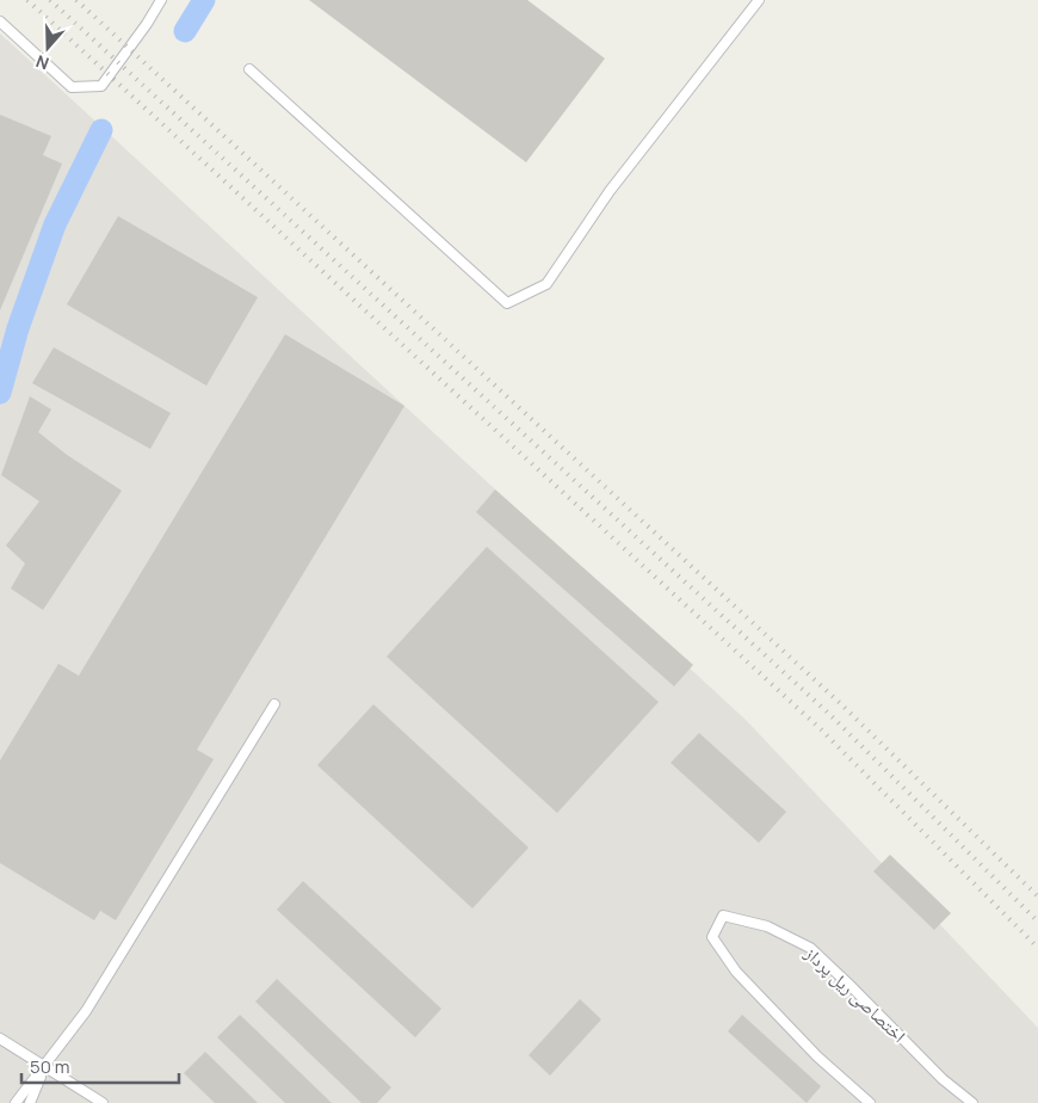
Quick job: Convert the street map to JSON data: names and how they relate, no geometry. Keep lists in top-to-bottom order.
{
  "streets": {
    "lane": ["اختصاصی ریل پرداز"]
  },
  "scale_bar": "50 m",
  "north": "bottom"
}
